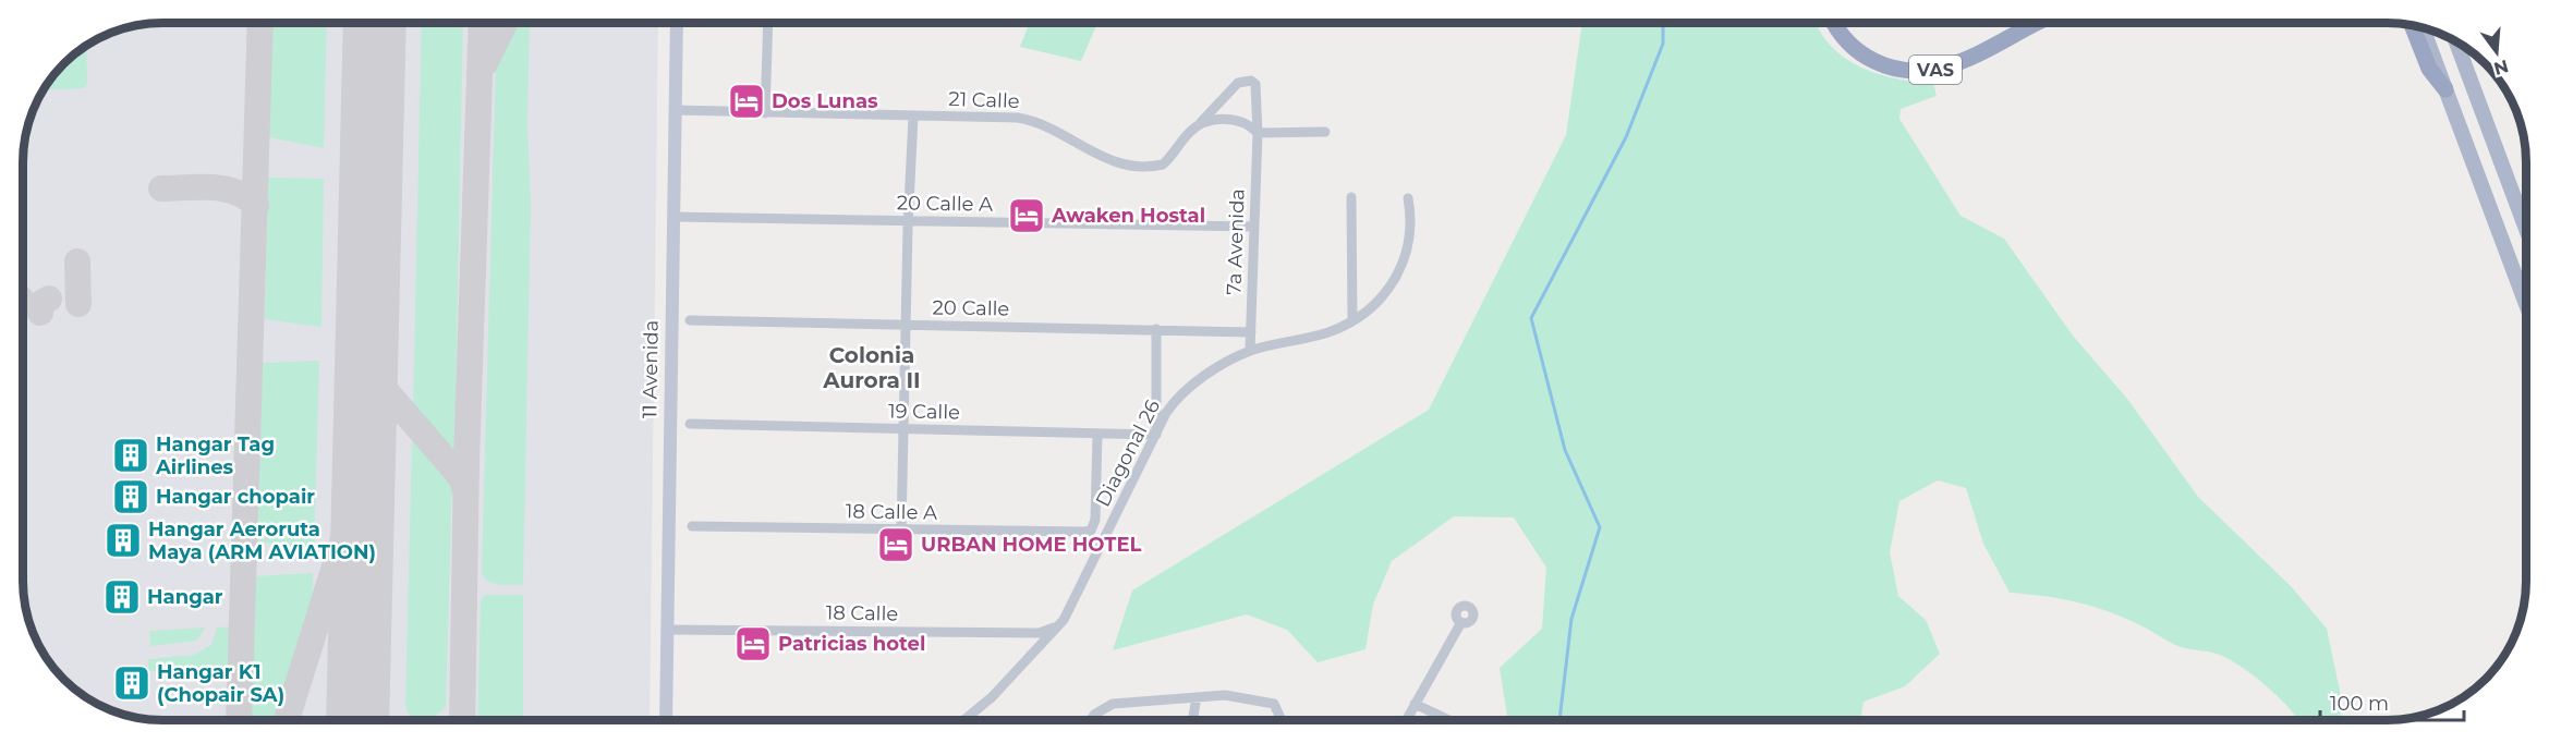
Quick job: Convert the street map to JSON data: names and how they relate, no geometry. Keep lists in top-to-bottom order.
{
  "streets": {
    "highway": ["VAS"],
    "main road": ["11 Avenida"],
    "street": [
      "21 Calle",
      "20 Calle A",
      "7a Avenida",
      "20 Calle",
      "19 Calle",
      "Diagonal 26",
      "18 Calle A",
      "18 Calle"
    ]
  },
  "crossings": [
    ["21 Calle", "7a Avenida"],
    ["21 Calle", "11 Avenida"],
    ["20 Calle A", "7a Avenida"],
    ["20 Calle A", "11 Avenida"],
    ["7a Avenida", "20 Calle"],
    ["7a Avenida", "Diagonal 26"],
    ["11 Avenida", "18 Calle"],
    ["19 Calle", "Diagonal 26"],
    ["19 Calle", "18 Calle A"],
    ["Diagonal 26", "18 Calle"]
  ],
  "districts": ["Colonia Aurora II"],
  "places": {
    "hotel": [
      "Dos Lunas",
      "Awaken Hostal",
      "URBAN HOME HOTEL",
      "Patricias hotel"
    ],
    "building": [
      "Hangar Tag Airlines",
      "Hangar chopair",
      "Hangar Aeroruta Maya (ARM AVIATION)",
      "Hangar",
      "Hangar K1 (Chopair SA)"
    ]
  },
  "scale_bar": "100 m",
  "north": "bottom"
}
